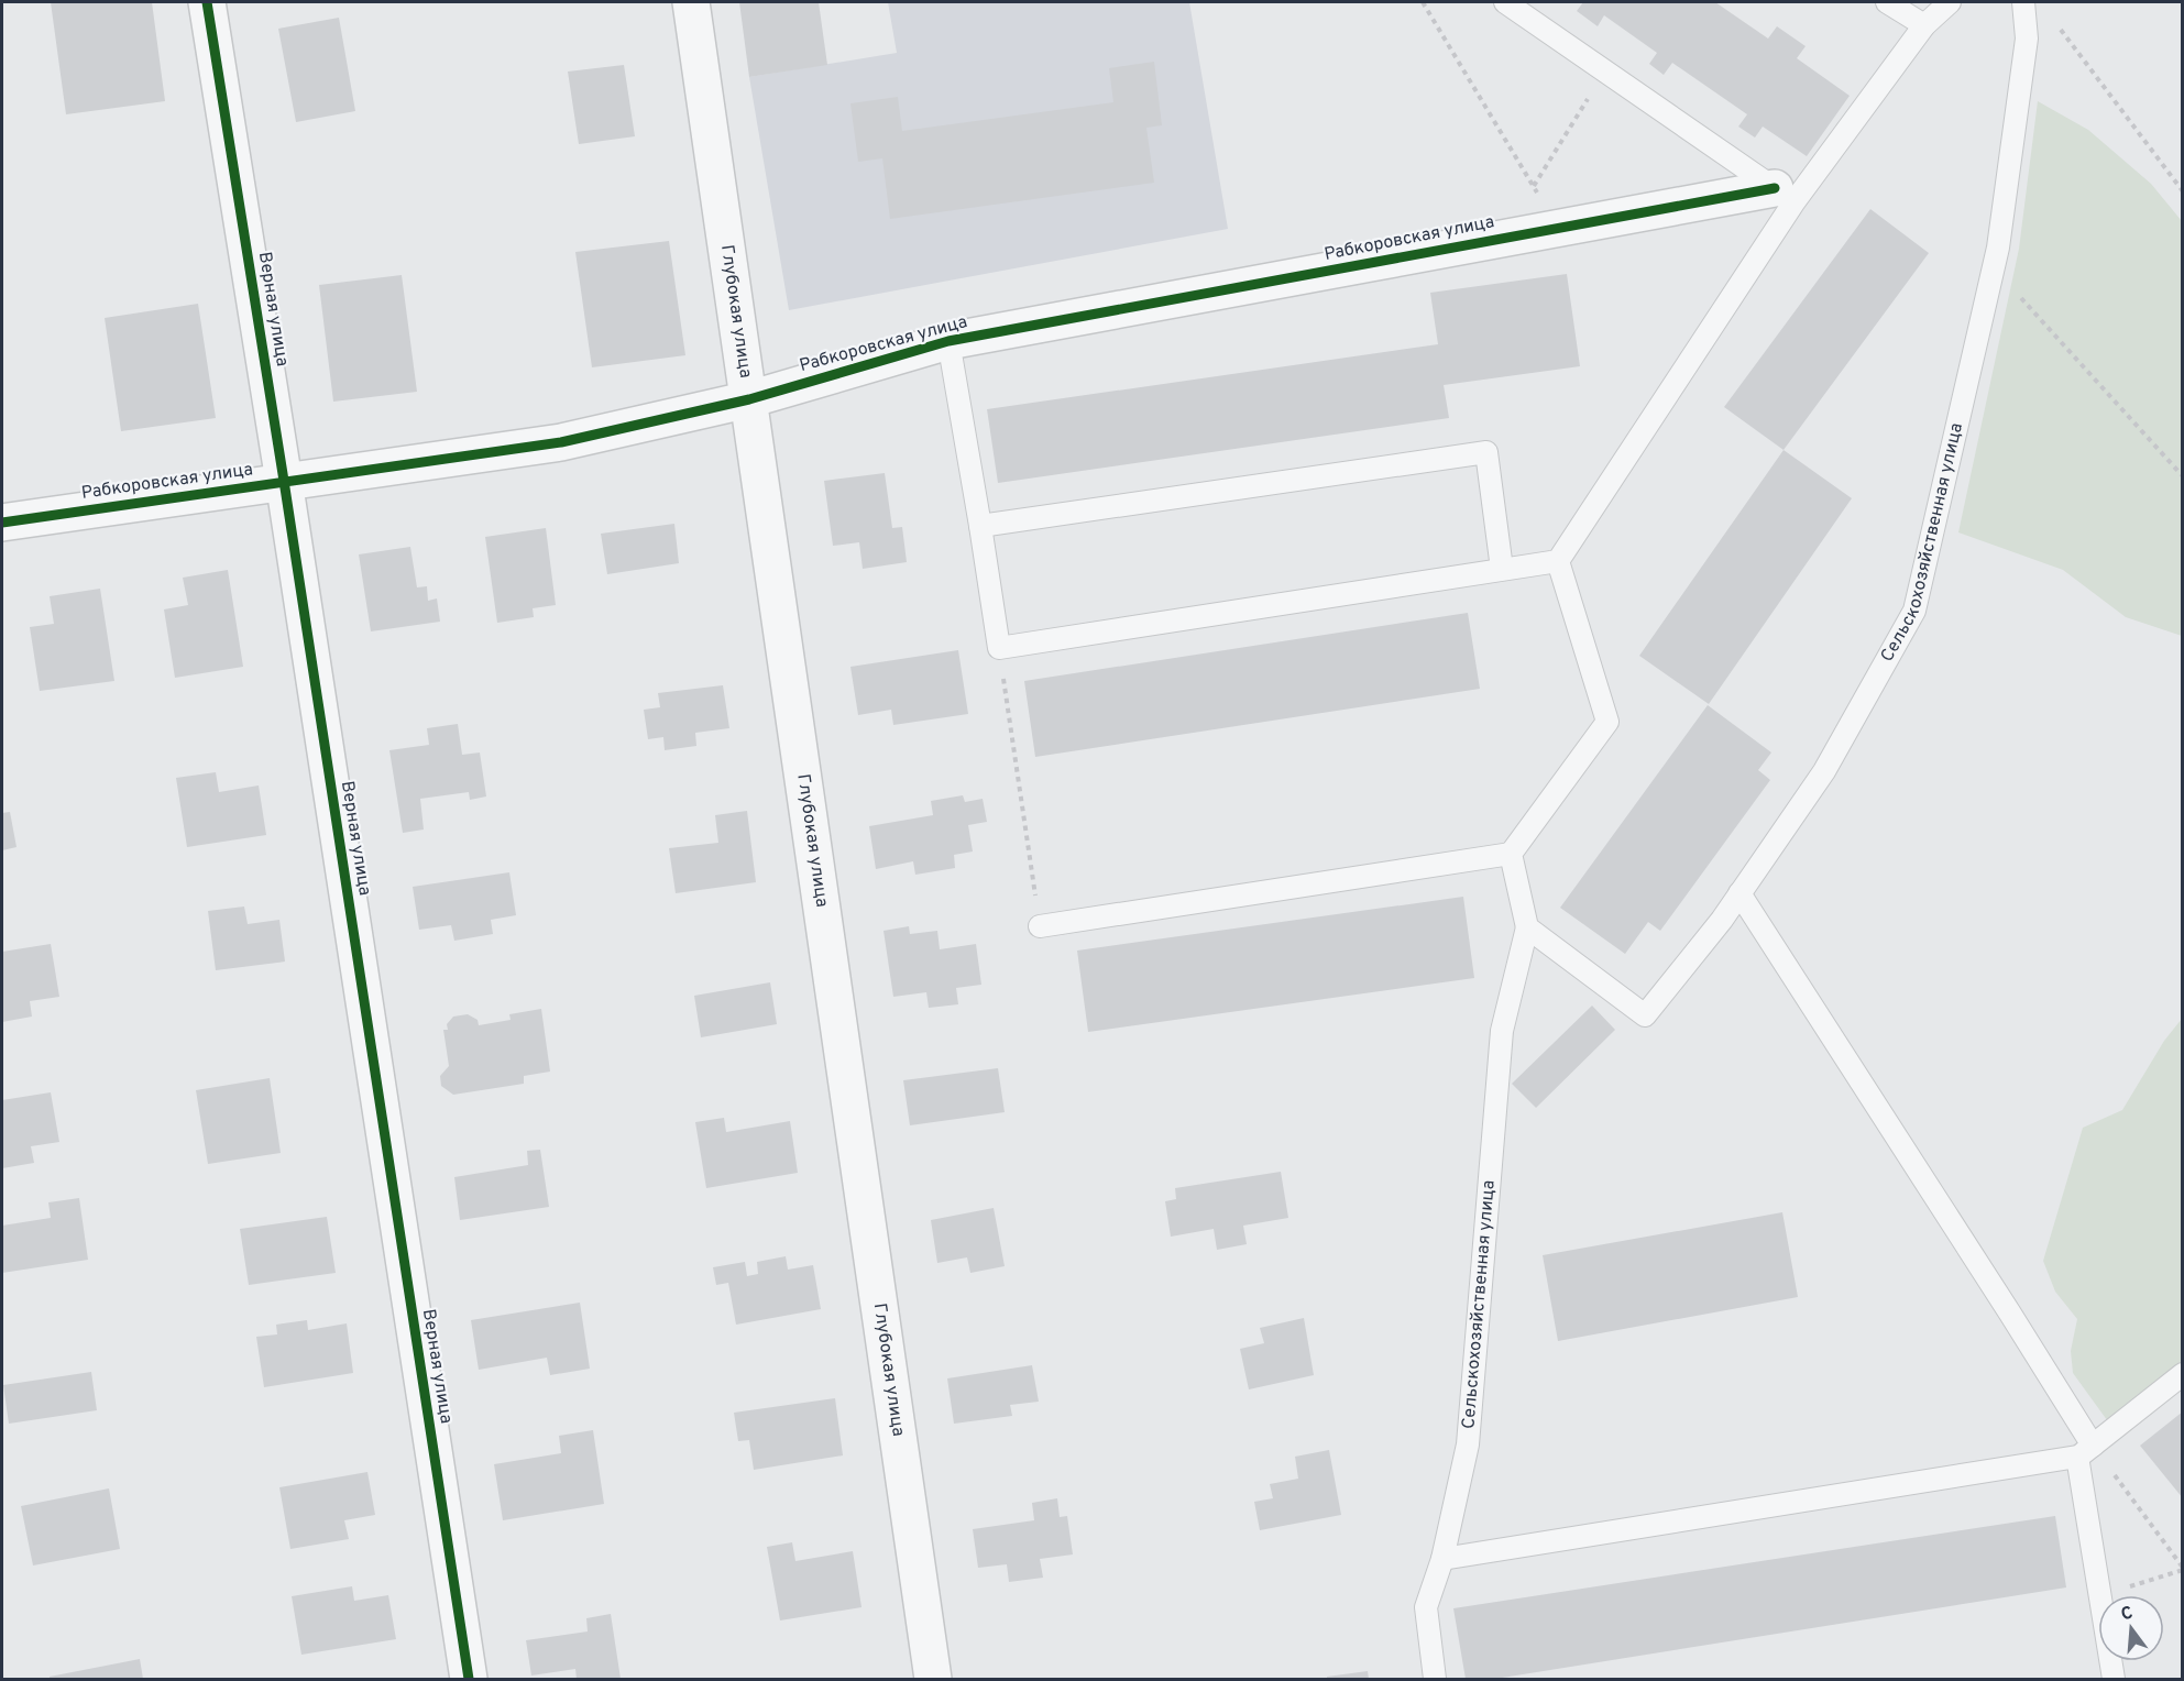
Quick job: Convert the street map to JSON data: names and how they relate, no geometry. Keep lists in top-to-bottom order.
{
  "streets": {
    "street": ["Рабкоровская улица", "Верная улица", "Глубокая улица"],
    "lane": ["Сельскохозяйственная улица"]
  },
  "crossings": [
    ["Рабкоровская улица", "Верная улица"],
    ["Рабкоровская улица", "Глубокая улица"]
  ],
  "north": "top"
}
